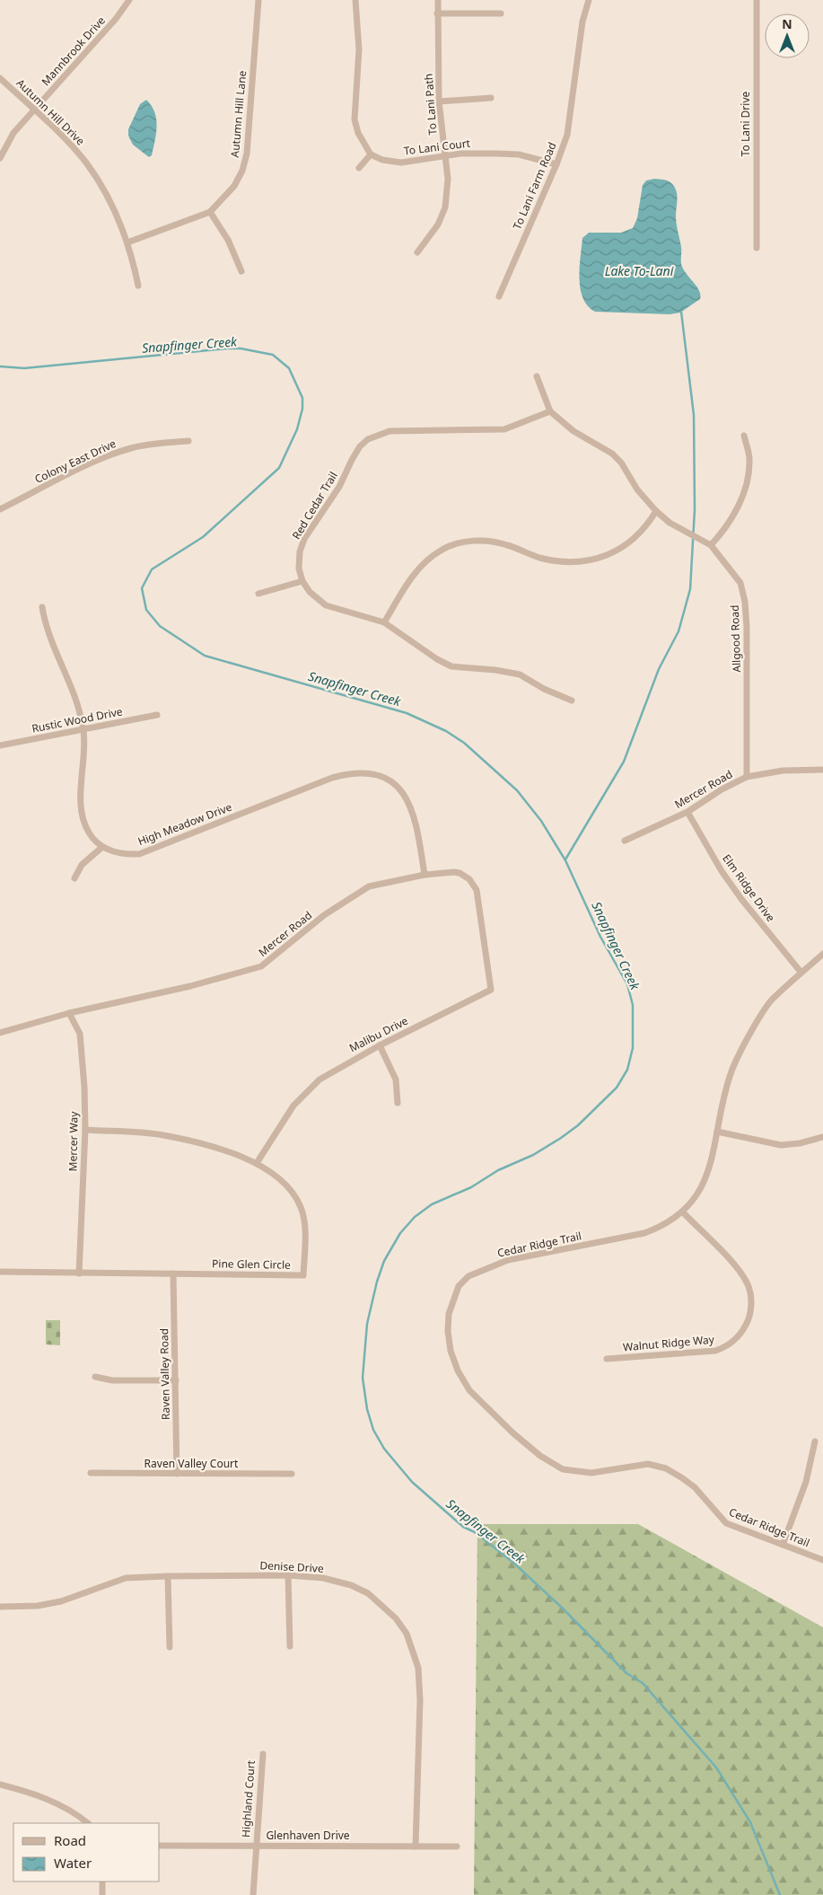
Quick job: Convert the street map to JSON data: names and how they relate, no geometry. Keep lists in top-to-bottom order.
{
  "streets": {
    "street": [
      "Mannbrook Drive",
      "To Lani Path",
      "Autumn Hill Drive",
      "Autumn Hill Lane",
      "To Lani Drive",
      "To Lani Court",
      "To Lani Farm Road",
      "Colony East Drive",
      "Red Cedar Trail",
      "Allgood Road",
      "Rustic Wood Drive",
      "Mercer Road",
      "High Meadow Drive",
      "Elm Ridge Drive",
      "Malibu Drive",
      "Mercer Way",
      "Cedar Ridge Trail",
      "Pine Glen Circle",
      "Walnut Ridge Way",
      "Raven Valley Road",
      "Raven Valley Court",
      "Denise Drive",
      "Highland Court",
      "Glenhaven Drive"
    ]
  },
  "crossings": [
    ["Mannbrook Drive", "Autumn Hill Drive"],
    ["To Lani Path", "To Lani Court"],
    ["Autumn Hill Drive", "Autumn Hill Lane"],
    ["To Lani Court", "To Lani Farm Road"],
    ["Red Cedar Trail", "Allgood Road"],
    ["Allgood Road", "Mercer Road"],
    ["Mercer Road", "High Meadow Drive"],
    ["Mercer Road", "Elm Ridge Drive"],
    ["Mercer Road", "Malibu Drive"],
    ["Mercer Road", "Mercer Way"],
    ["Elm Ridge Drive", "Cedar Ridge Trail"],
    ["Malibu Drive", "Pine Glen Circle"],
    ["Mercer Way", "Pine Glen Circle"],
    ["Cedar Ridge Trail", "Walnut Ridge Way"],
    ["Pine Glen Circle", "Raven Valley Road"],
    ["Raven Valley Road", "Raven Valley Court"],
    ["Denise Drive", "Glenhaven Drive"],
    ["Highland Court", "Glenhaven Drive"]
  ],
  "water": ["Lake To-Lani", "Snapfinger Creek"],
  "legend": ["Road", "Water"],
  "north": "top"
}
